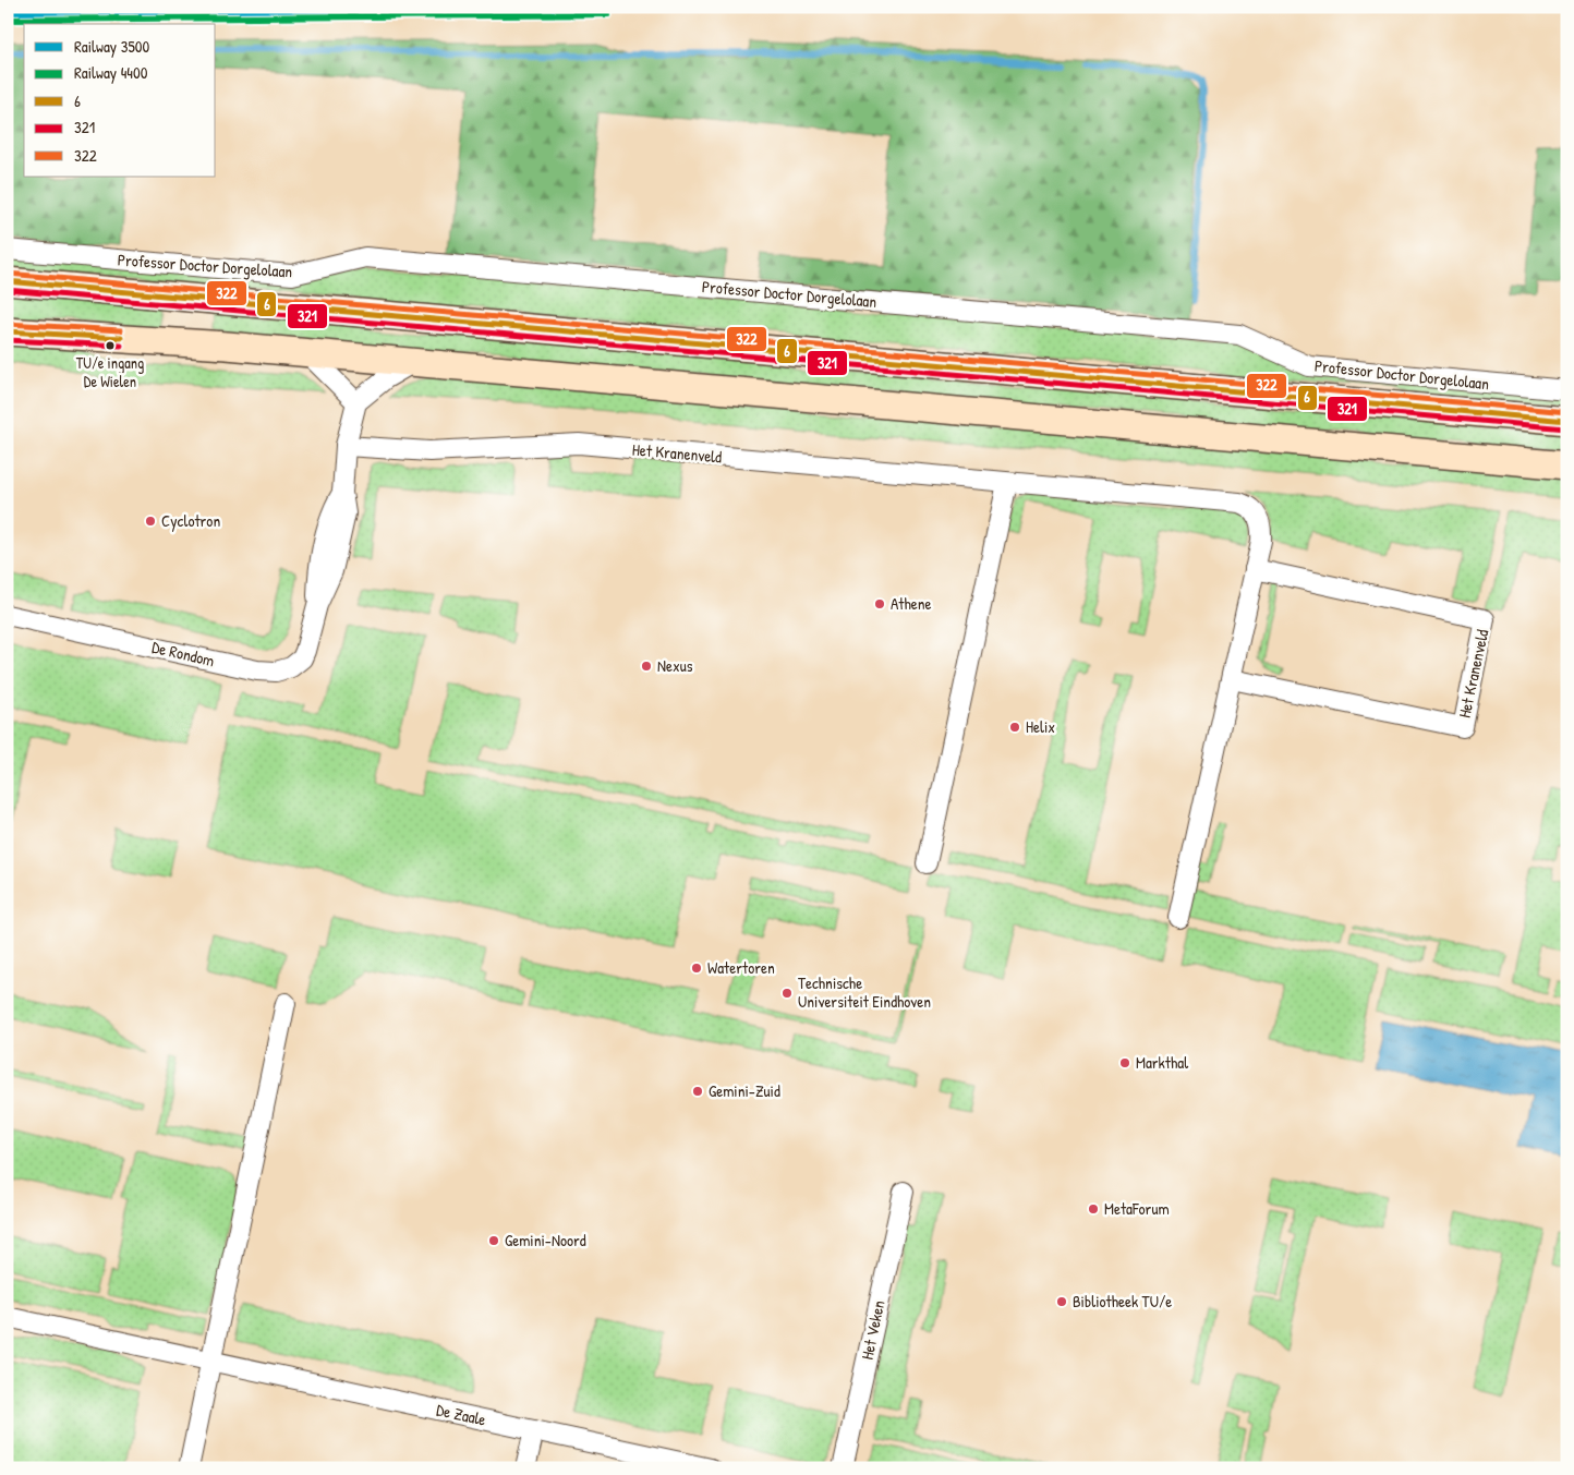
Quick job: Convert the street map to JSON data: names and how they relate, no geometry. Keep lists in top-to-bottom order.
{
  "streets": {
    "main road": ["Professor Doctor Dorgelolaan"],
    "street": [
      "Het Kranenveld",
      "De Rondom",
      "Het Veken",
      "De Zaale"
    ]
  },
  "crossings": [
    ["Het Kranenveld", "De Rondom"]
  ],
  "places": [
    "TU/e ingang De Wielen",
    "Cyclotron",
    "Athene",
    "Nexus",
    "Helix",
    "Watertoren",
    "Technische Universiteit Eindhoven",
    "Markthal",
    "Gemini-Zuid",
    "MetaForum",
    "Gemini-Noord",
    "Bibliotheek TU/e"
  ],
  "lines": [
    "rail line 3500",
    "rail line 4400",
    "transit line 322",
    "transit line 6",
    "transit line 321"
  ],
  "legend": [
    "Railway 3500",
    "Railway 4400",
    "6",
    "321",
    "322"
  ]
}
